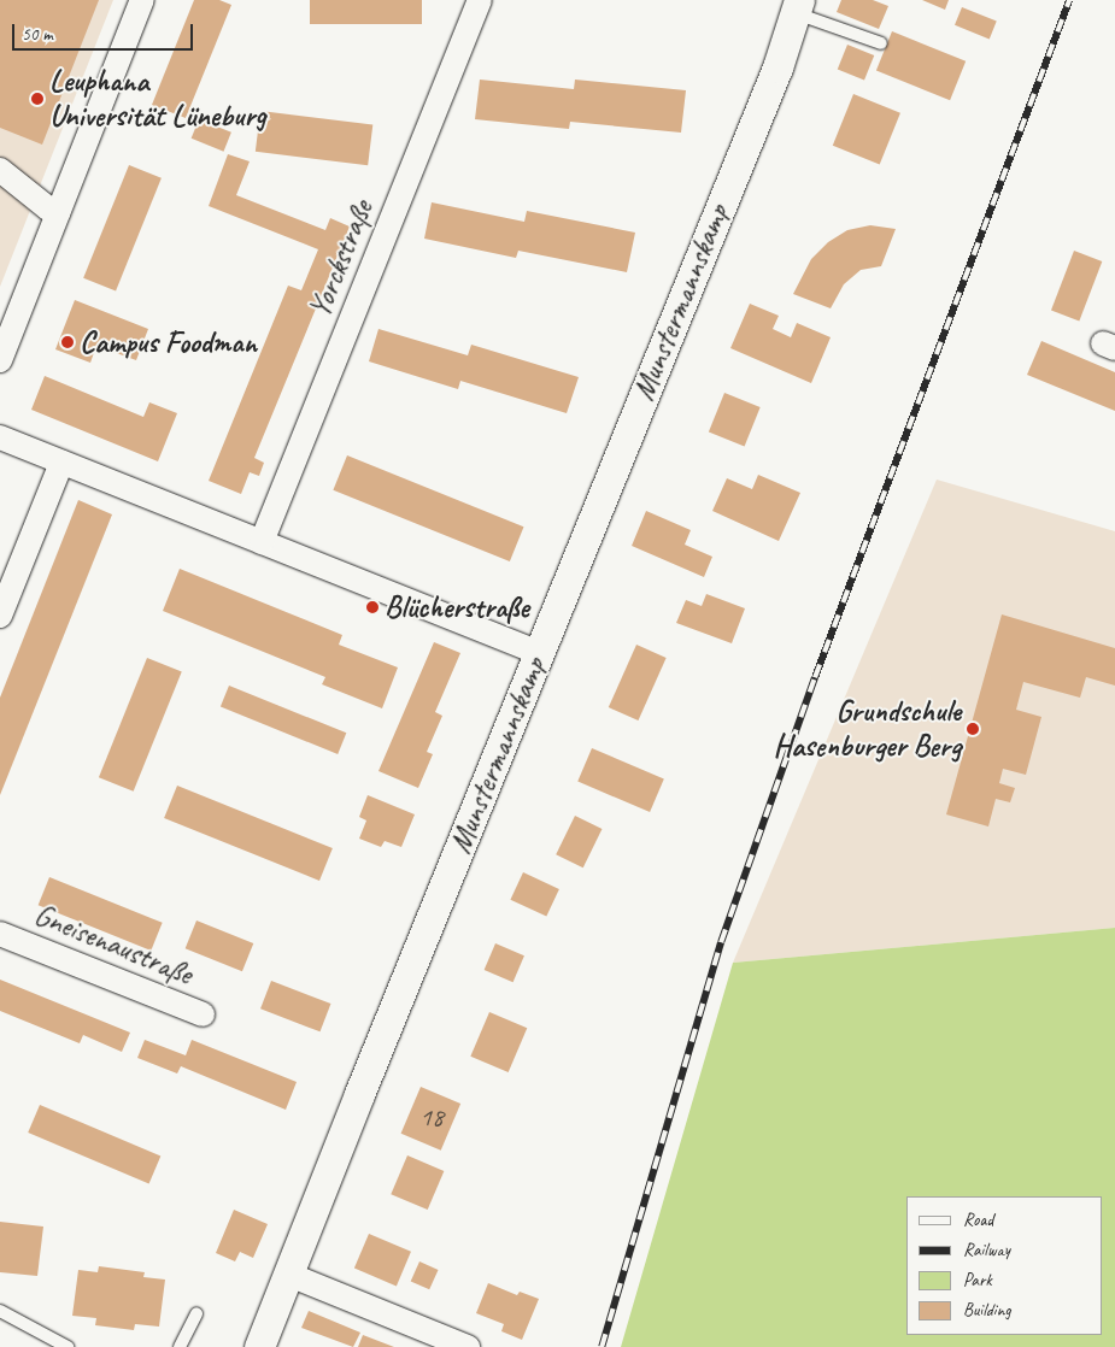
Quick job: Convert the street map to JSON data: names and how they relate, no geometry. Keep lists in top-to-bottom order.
{
  "streets": {
    "street": ["Yorckstraße", "Munstermannskamp", "Gneisenaustraße"]
  },
  "places": [
    "Leuphana Universität Lüneburg",
    "Campus Foodman",
    "Blücherstraße",
    "Grundschule Hasenburger Berg"
  ],
  "house_numbers": ["18"],
  "legend": [
    "Road",
    "Railway",
    "Park",
    "Building"
  ],
  "scale_bar": "50 m"
}
